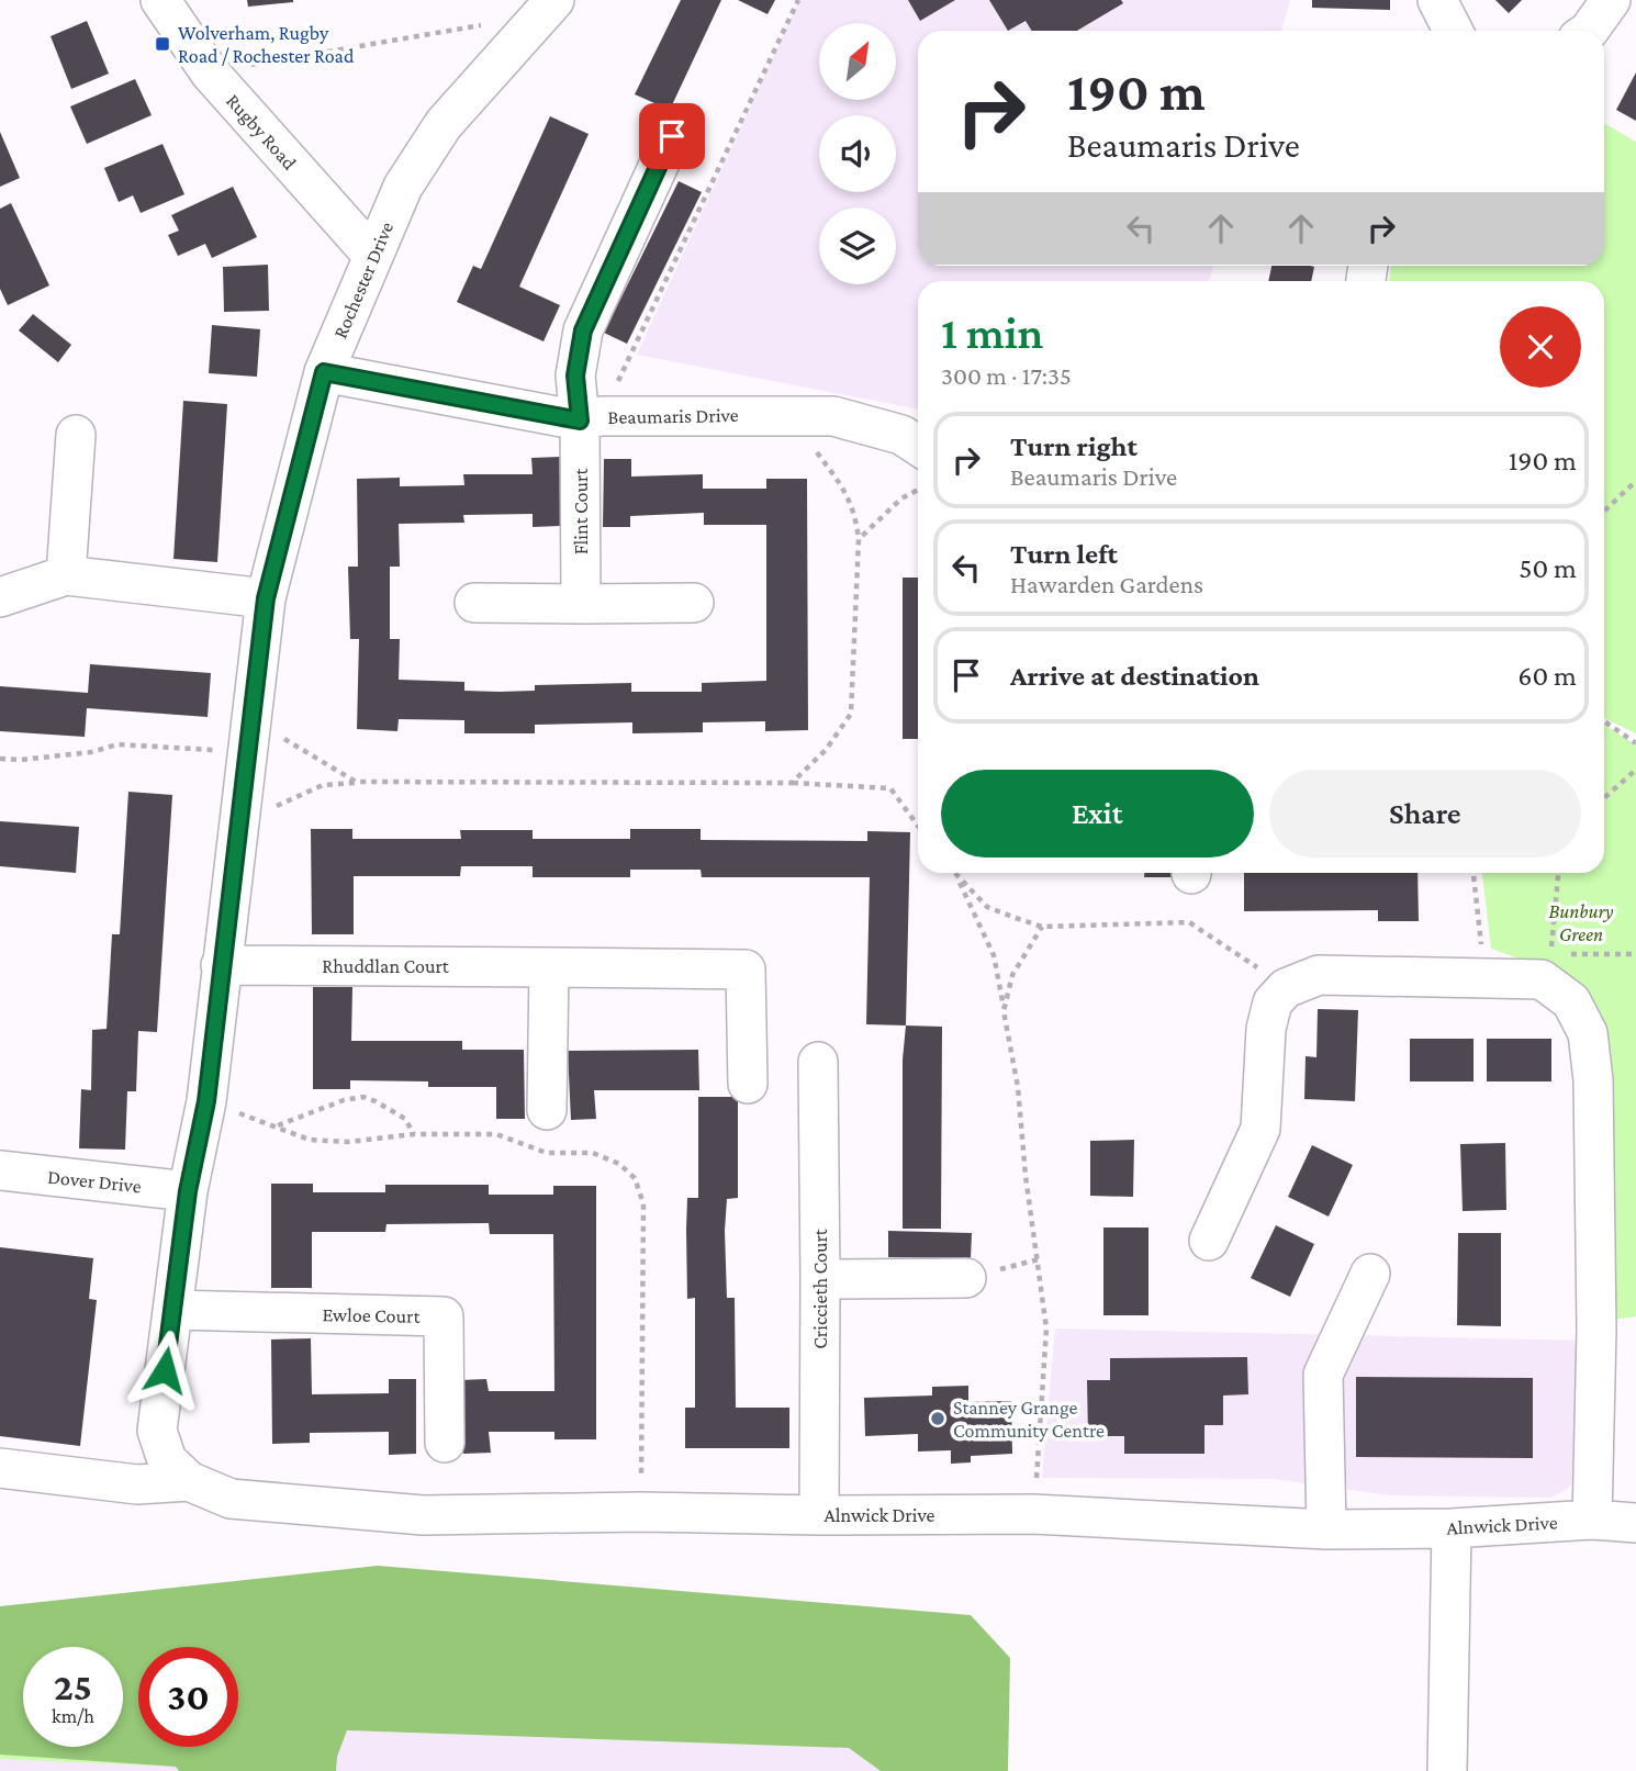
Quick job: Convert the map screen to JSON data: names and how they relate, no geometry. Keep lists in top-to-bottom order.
{
  "streets": {
    "street": [
      "Rugby Road",
      "Rochester Drive",
      "Beaumaris Drive",
      "Flint Court",
      "Rhuddlan Court",
      "Dover Drive",
      "Criccieth Court",
      "Ewloe Court",
      "Alnwick Drive"
    ]
  },
  "crossings": [
    ["Rugby Road", "Rochester Drive"],
    ["Rochester Drive", "Beaumaris Drive"],
    ["Rochester Drive", "Rhuddlan Court"],
    ["Rochester Drive", "Dover Drive"],
    ["Rochester Drive", "Ewloe Court"],
    ["Rochester Drive", "Alnwick Drive"],
    ["Beaumaris Drive", "Flint Court"],
    ["Criccieth Court", "Alnwick Drive"]
  ],
  "parks": ["Bunbury Green"],
  "places": {
    "transit": ["Wolverham, Rugby Road / Rochester Road"],
    "other": ["Stanney Grange Community Centre"]
  },
  "north": "top right",
  "page": {
    "turn": ["190 m", "Beaumaris Drive"],
    "heading": ["1 min", "300 m · 17:35"],
    "list": [
      {
        "name": "Turn right",
        "note": "Beaumaris Drive",
        "value": "190 m"
      },
      {
        "name": "Turn left",
        "note": "Hawarden Gardens",
        "value": "50 m"
      },
      {
        "name": "Arrive at destination",
        "value": "60 m"
      }
    ],
    "buttons": ["Exit", "Share"],
    "speed": "25 km/h",
    "limit": "30"
  }
}
